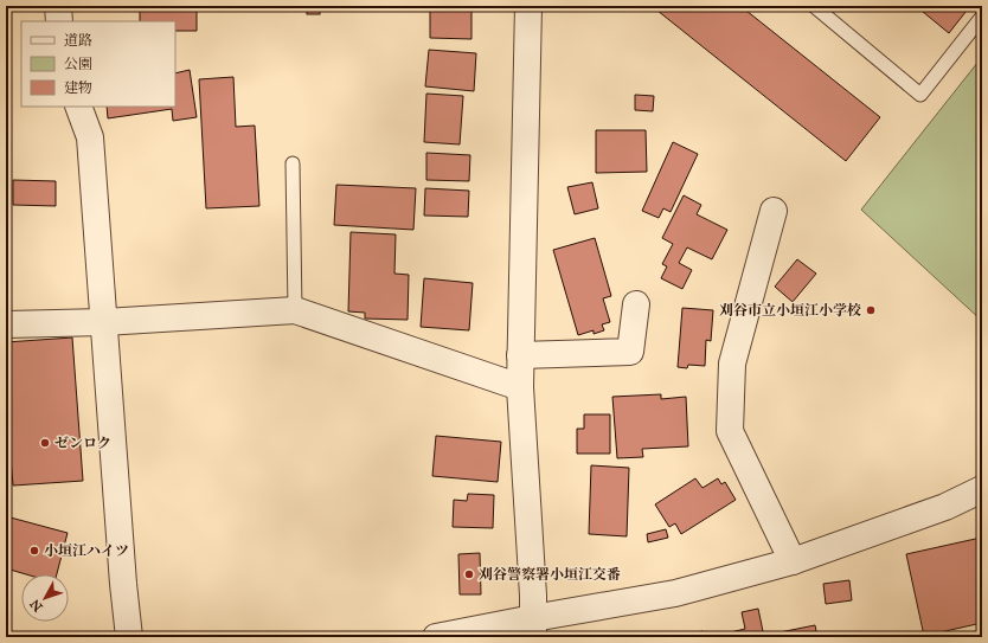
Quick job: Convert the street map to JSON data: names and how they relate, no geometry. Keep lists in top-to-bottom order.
{
  "places": [
    "刈谷市立小垣江小学校",
    "ゼンロク",
    "小垣江ハイツ",
    "刈谷警察署小垣江交番"
  ],
  "legend": ["道路", "公園", "建物"],
  "north": "bottom left"
}
